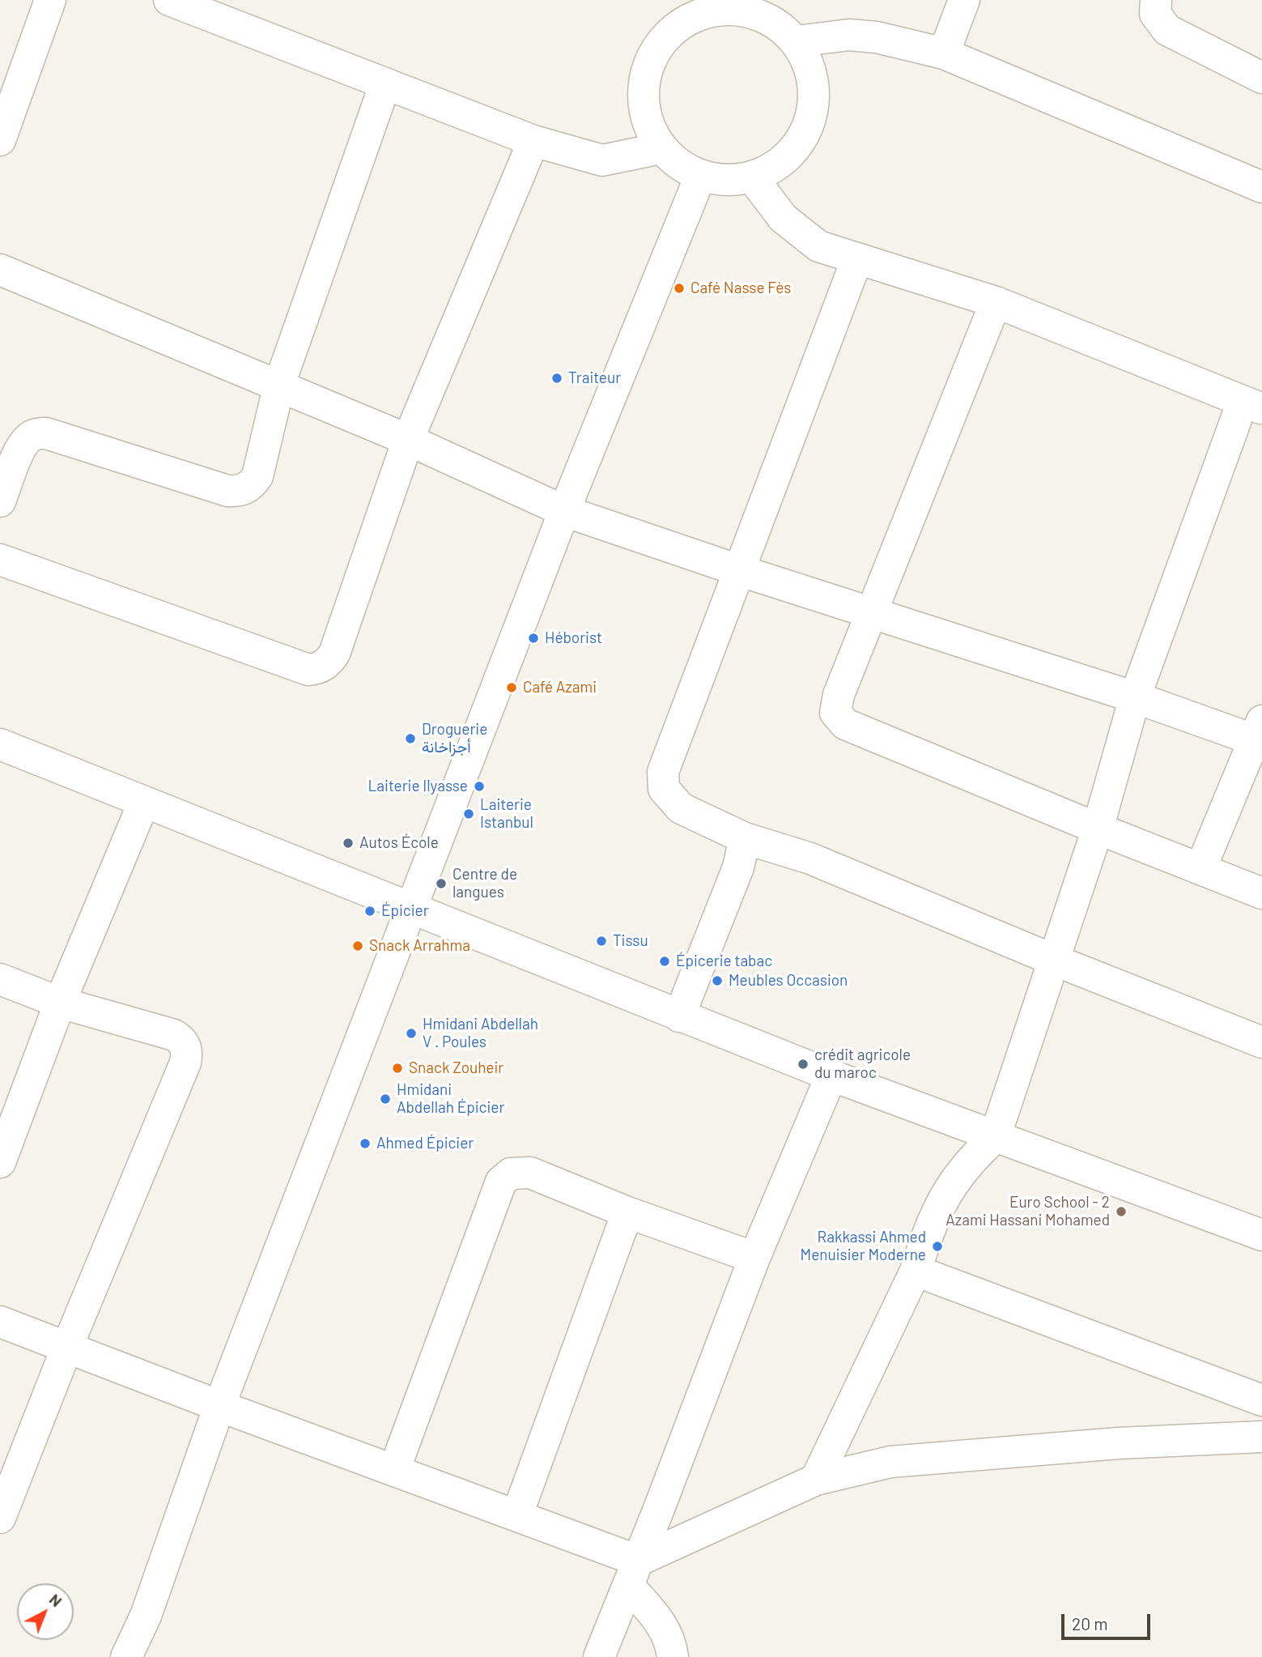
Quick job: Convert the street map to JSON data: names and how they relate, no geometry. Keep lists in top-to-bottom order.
{
  "places": [
    "Café Nasse Fès",
    "Traiteur",
    "Héborist",
    "Café Azami",
    "Droguerie أجزاخانة",
    "Laiterie Ilyasse",
    "Laiterie Istanbul",
    "Autos École",
    "Centre de langues",
    "Épicier",
    "Tissu",
    "Snack Arrahma",
    "Épicerie tabac",
    "Meubles Occasion",
    "Hmidani Abdellah V . Poules",
    "crédit agricole du maroc",
    "Snack Zouheir",
    "Hmidani Abdellah Épicier",
    "Ahmed Épicier",
    "Euro School - 2 Azami Hassani Mohamed",
    "Rakkassi Ahmed Menuisier Moderne"
  ],
  "scale_bar": "20 m",
  "north": "top right"
}
